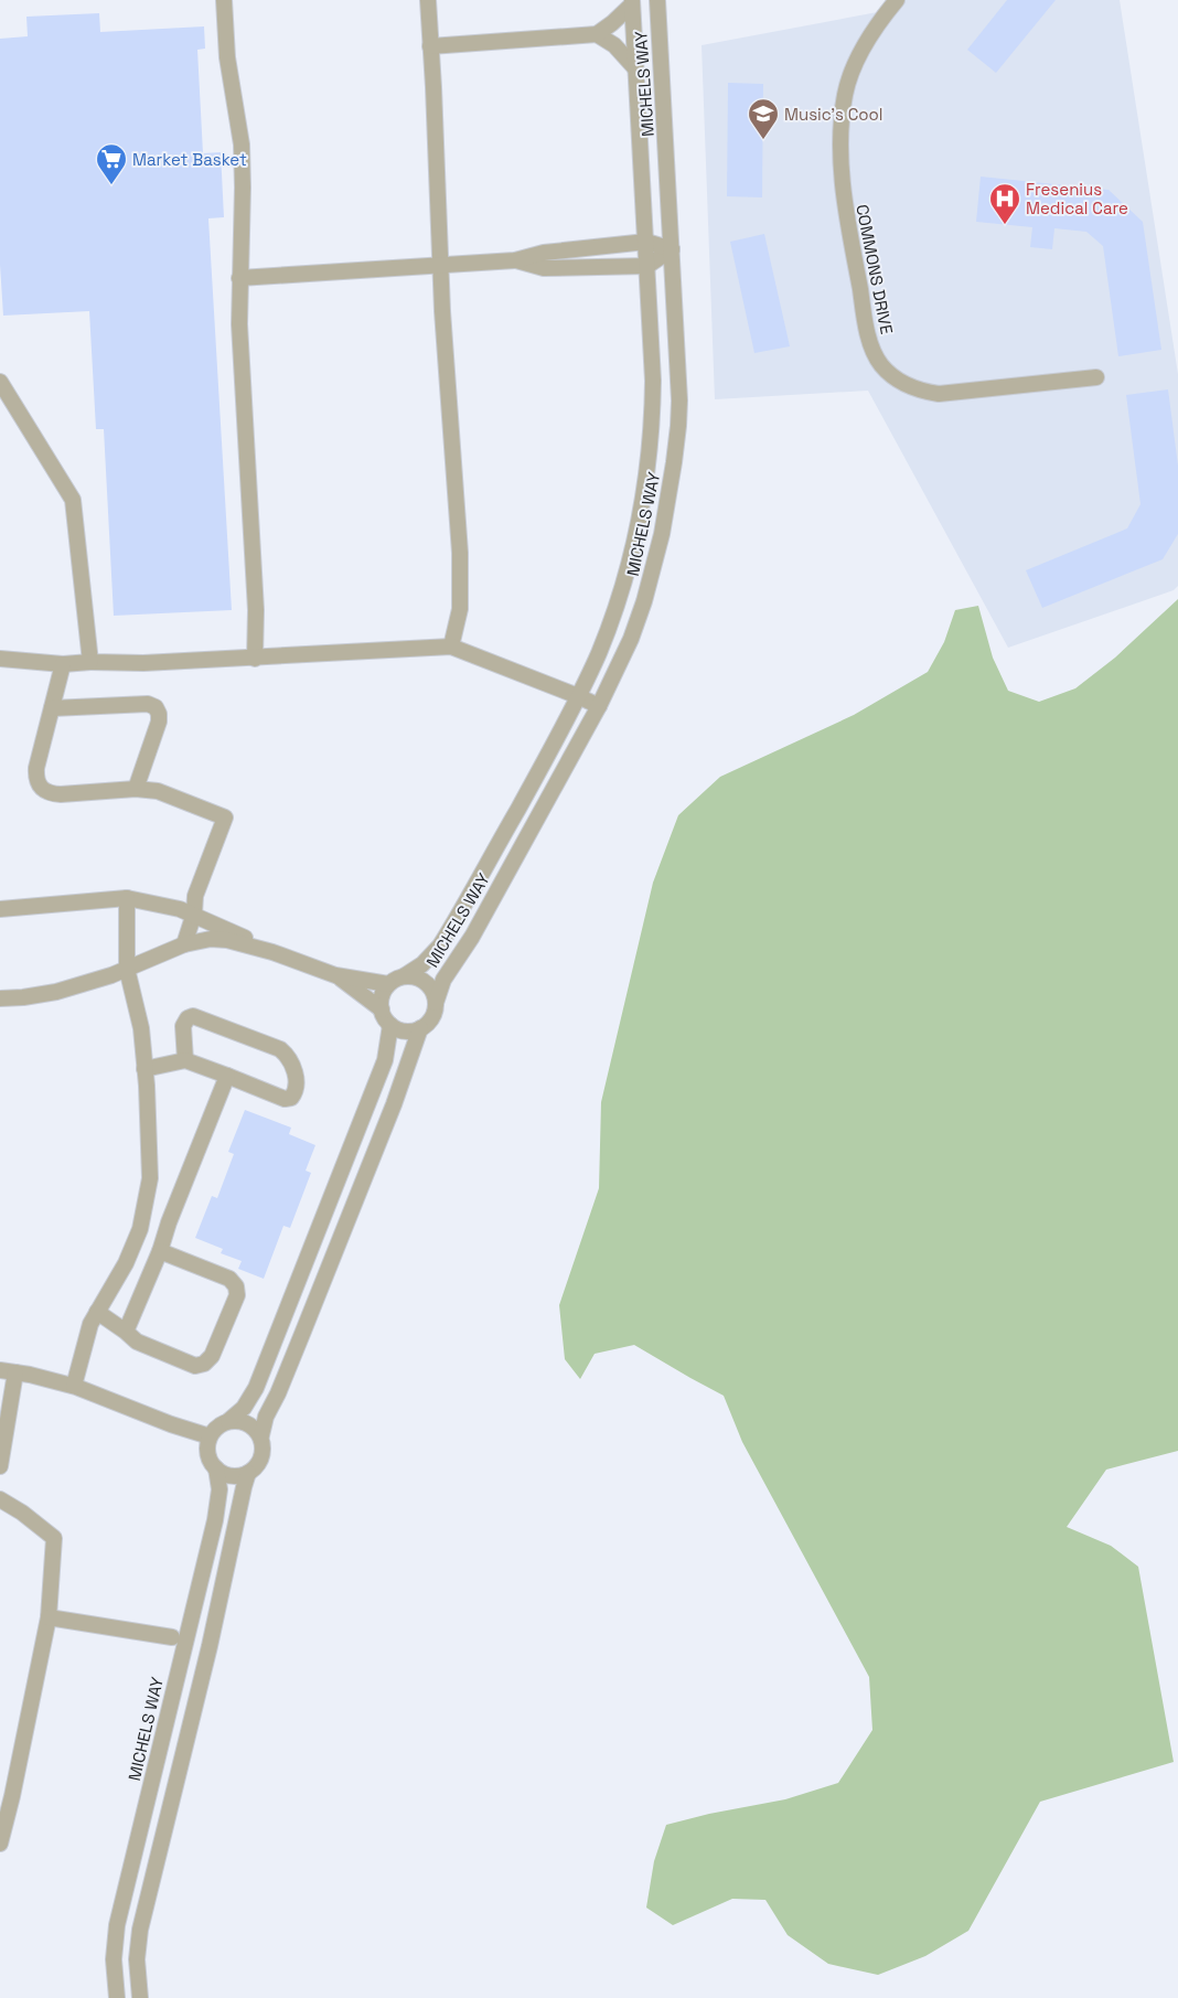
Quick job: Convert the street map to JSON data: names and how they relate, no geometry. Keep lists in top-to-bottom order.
{
  "streets": {
    "street": ["MICHELS WAY", "COMMONS DRIVE"]
  },
  "places": {
    "school or university": ["Music's Cool"],
    "supermarket": ["Market Basket"],
    "hospital": ["Fresenius Medical Care"]
  }
}
